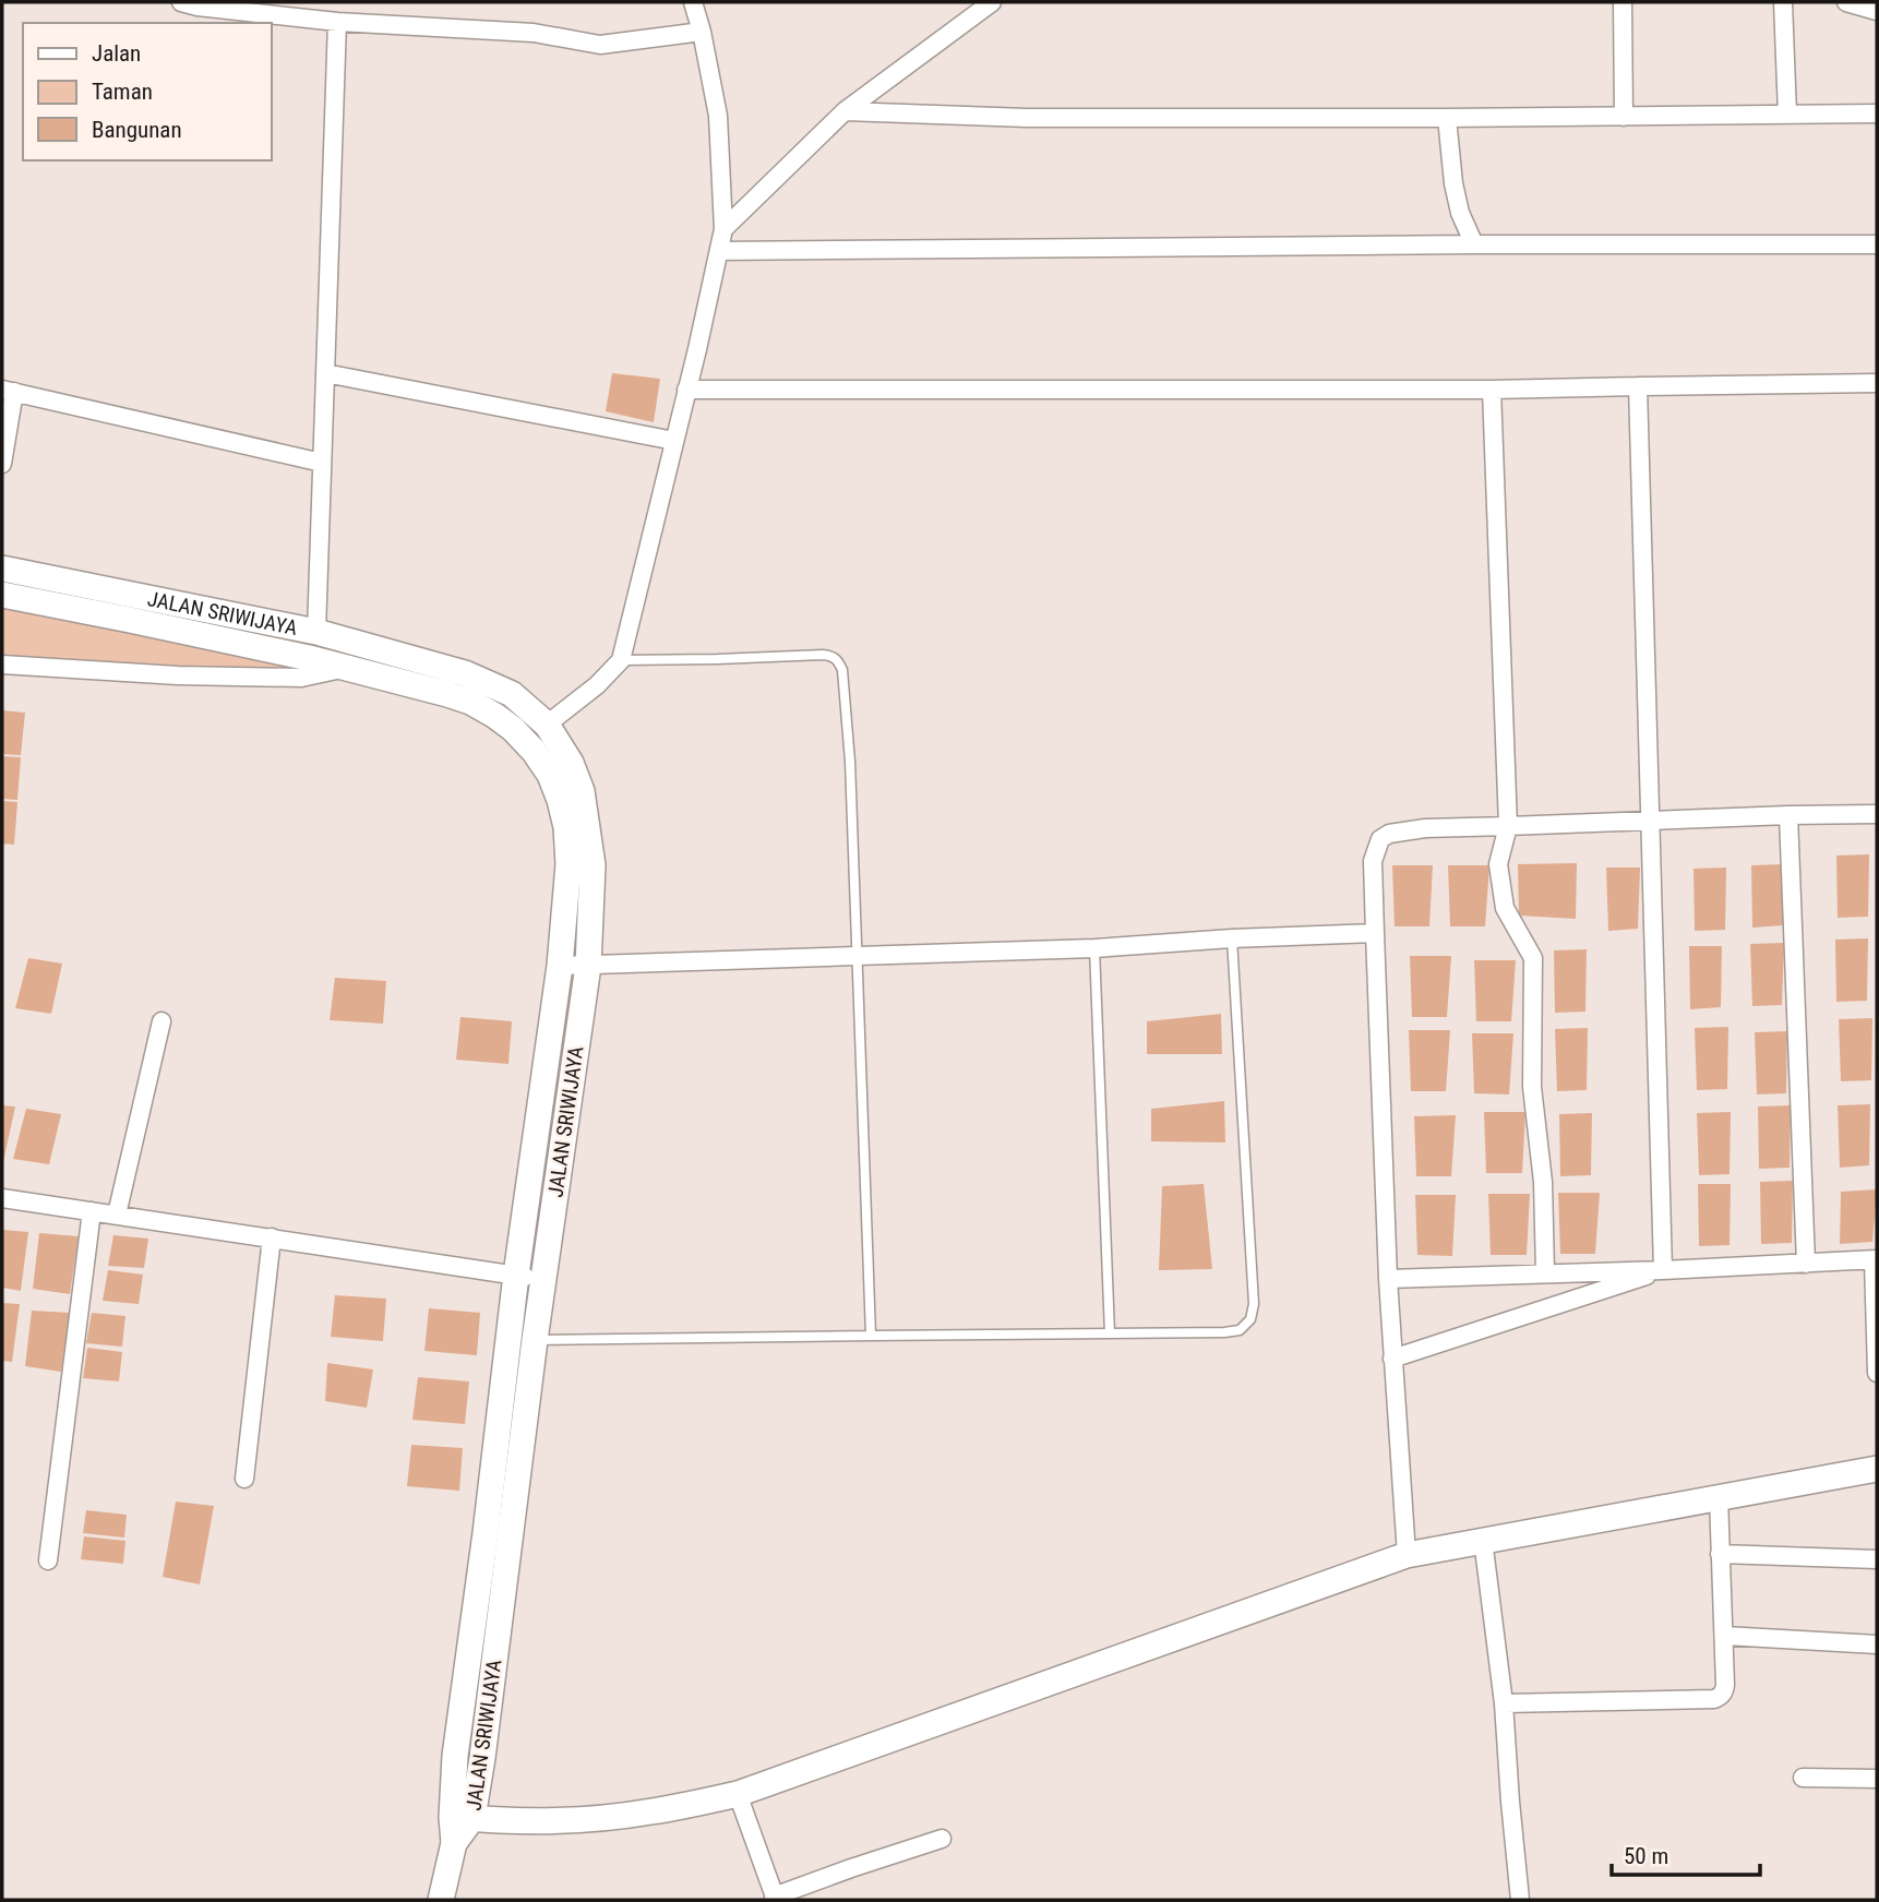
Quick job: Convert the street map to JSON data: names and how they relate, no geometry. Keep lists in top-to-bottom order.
{
  "streets": {
    "main road": ["JALAN SRIWIJAYA"]
  },
  "legend": ["Jalan", "Taman", "Bangunan"],
  "scale_bar": "50 m"
}
